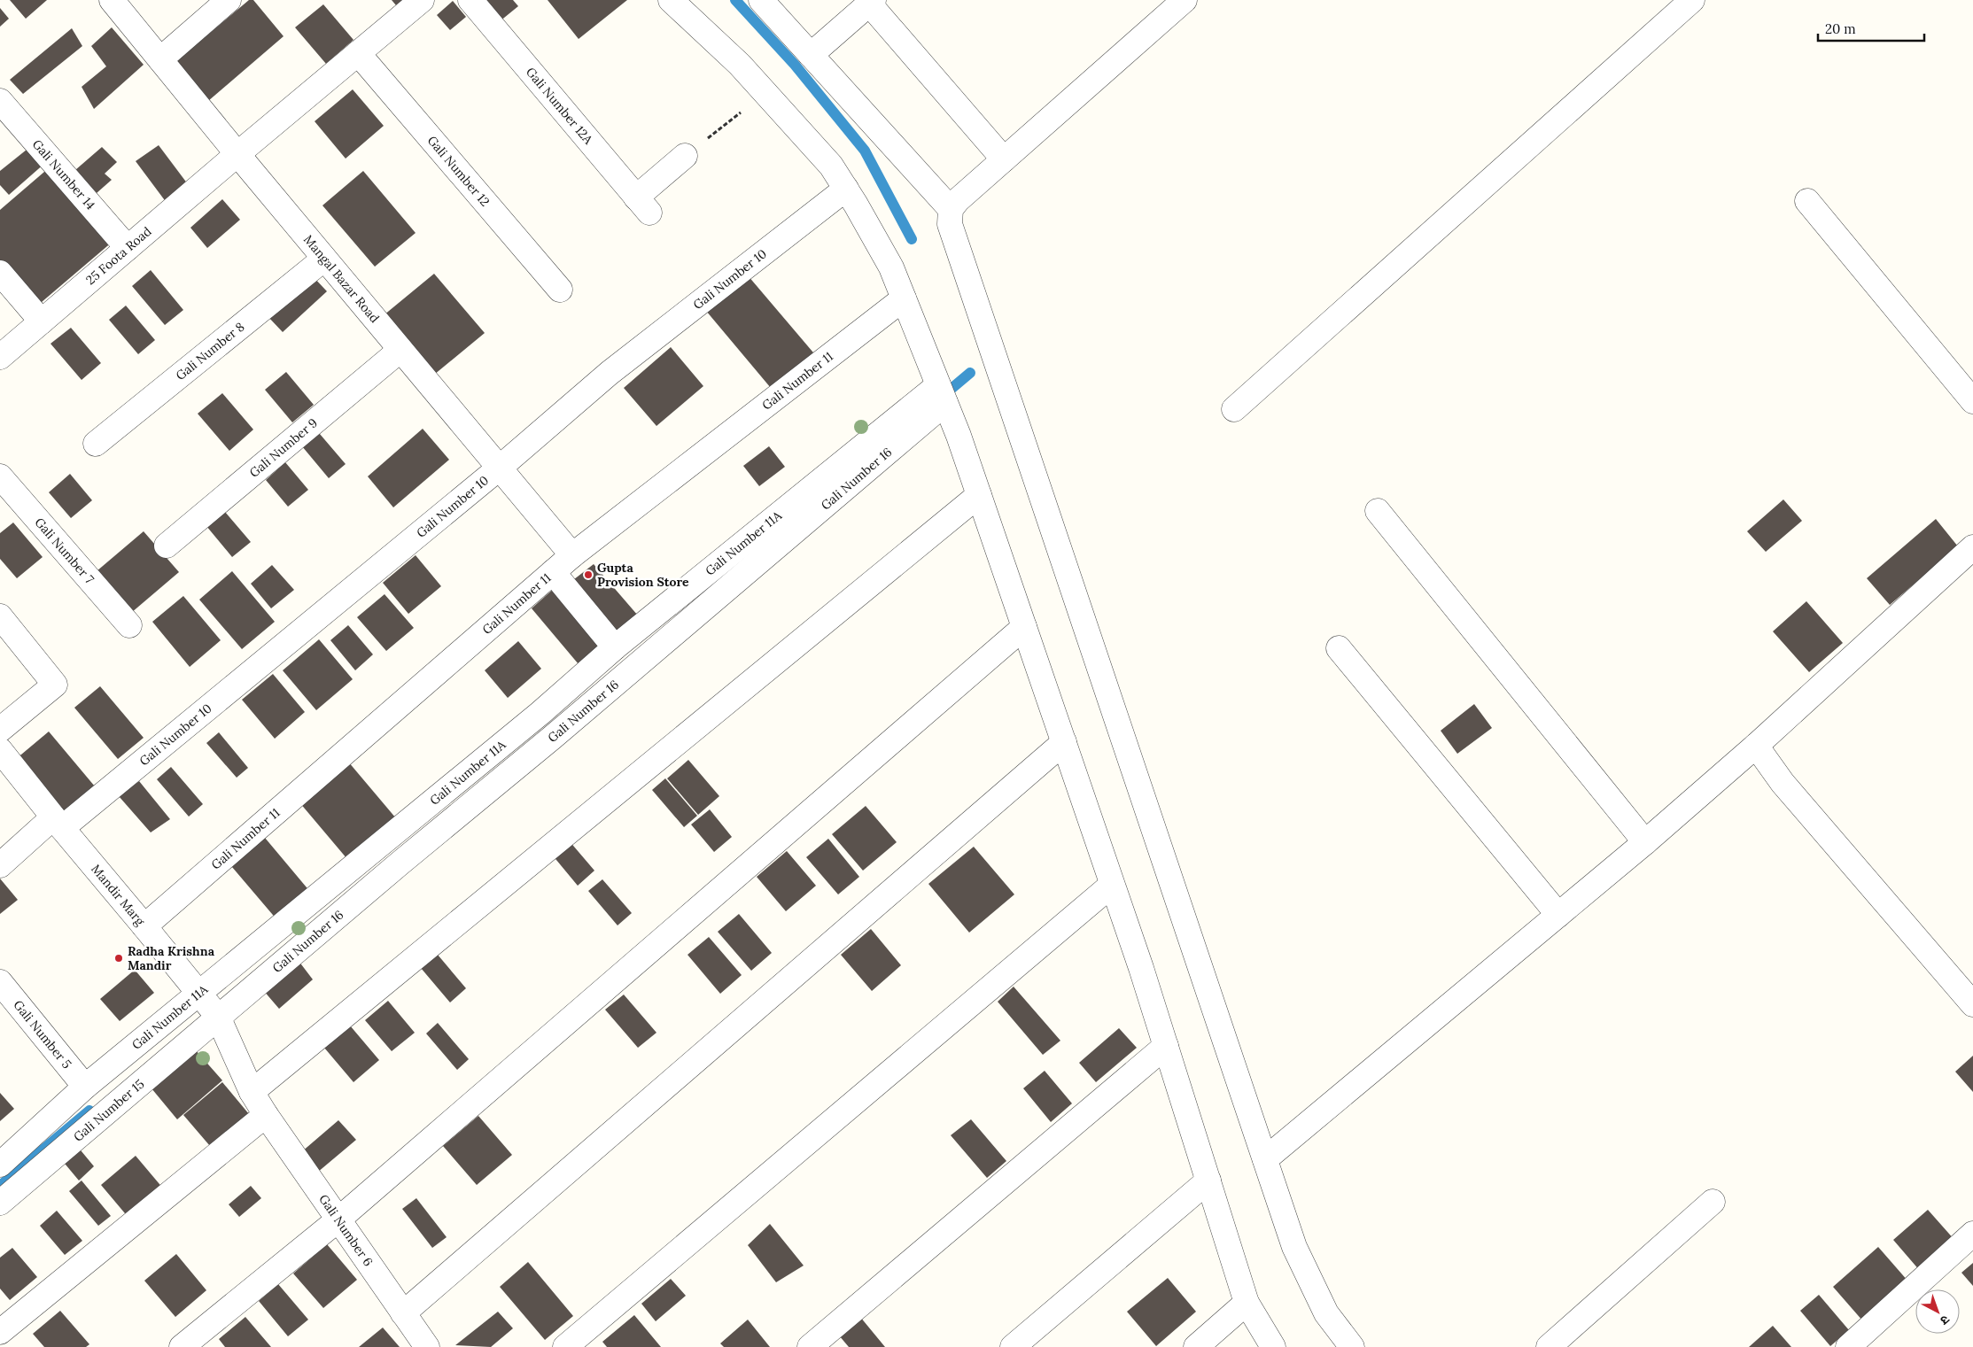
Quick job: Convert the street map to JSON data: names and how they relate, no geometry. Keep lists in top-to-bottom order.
{
  "streets": {
    "street": [
      "Gali Number 12A",
      "Gali Number 12",
      "Gali Number 14",
      "25 Foota Road",
      "Mangal Bazar Road",
      "Gali Number 10",
      "Gali Number 8",
      "Gali Number 11",
      "Gali Number 9",
      "Gali Number 16",
      "Gali Number 11A",
      "Gali Number 7",
      "Mandir Marg",
      "Gali Number 5",
      "Gali Number 15",
      "Gali Number 6"
    ]
  },
  "crossings": [
    ["Gali Number 12", "25 Foota Road"],
    ["Gali Number 14", "25 Foota Road"],
    ["25 Foota Road", "Mangal Bazar Road"],
    ["Mangal Bazar Road", "Gali Number 10"],
    ["Mangal Bazar Road", "Gali Number 8"],
    ["Mangal Bazar Road", "Gali Number 11"],
    ["Mangal Bazar Road", "Gali Number 9"],
    ["Gali Number 10", "Mandir Marg"],
    ["Gali Number 11", "Mandir Marg"],
    ["Gali Number 16", "Gali Number 11A"],
    ["Gali Number 16", "Mandir Marg"],
    ["Gali Number 16", "Gali Number 15"],
    ["Gali Number 11A", "Mandir Marg"],
    ["Gali Number 11A", "Gali Number 5"],
    ["Mandir Marg", "Gali Number 15"],
    ["Mandir Marg", "Gali Number 6"]
  ],
  "places": ["Gupta Provision Store", "Radha Krishna Mandir"],
  "scale_bar": "20 m",
  "north": "bottom right"
}
